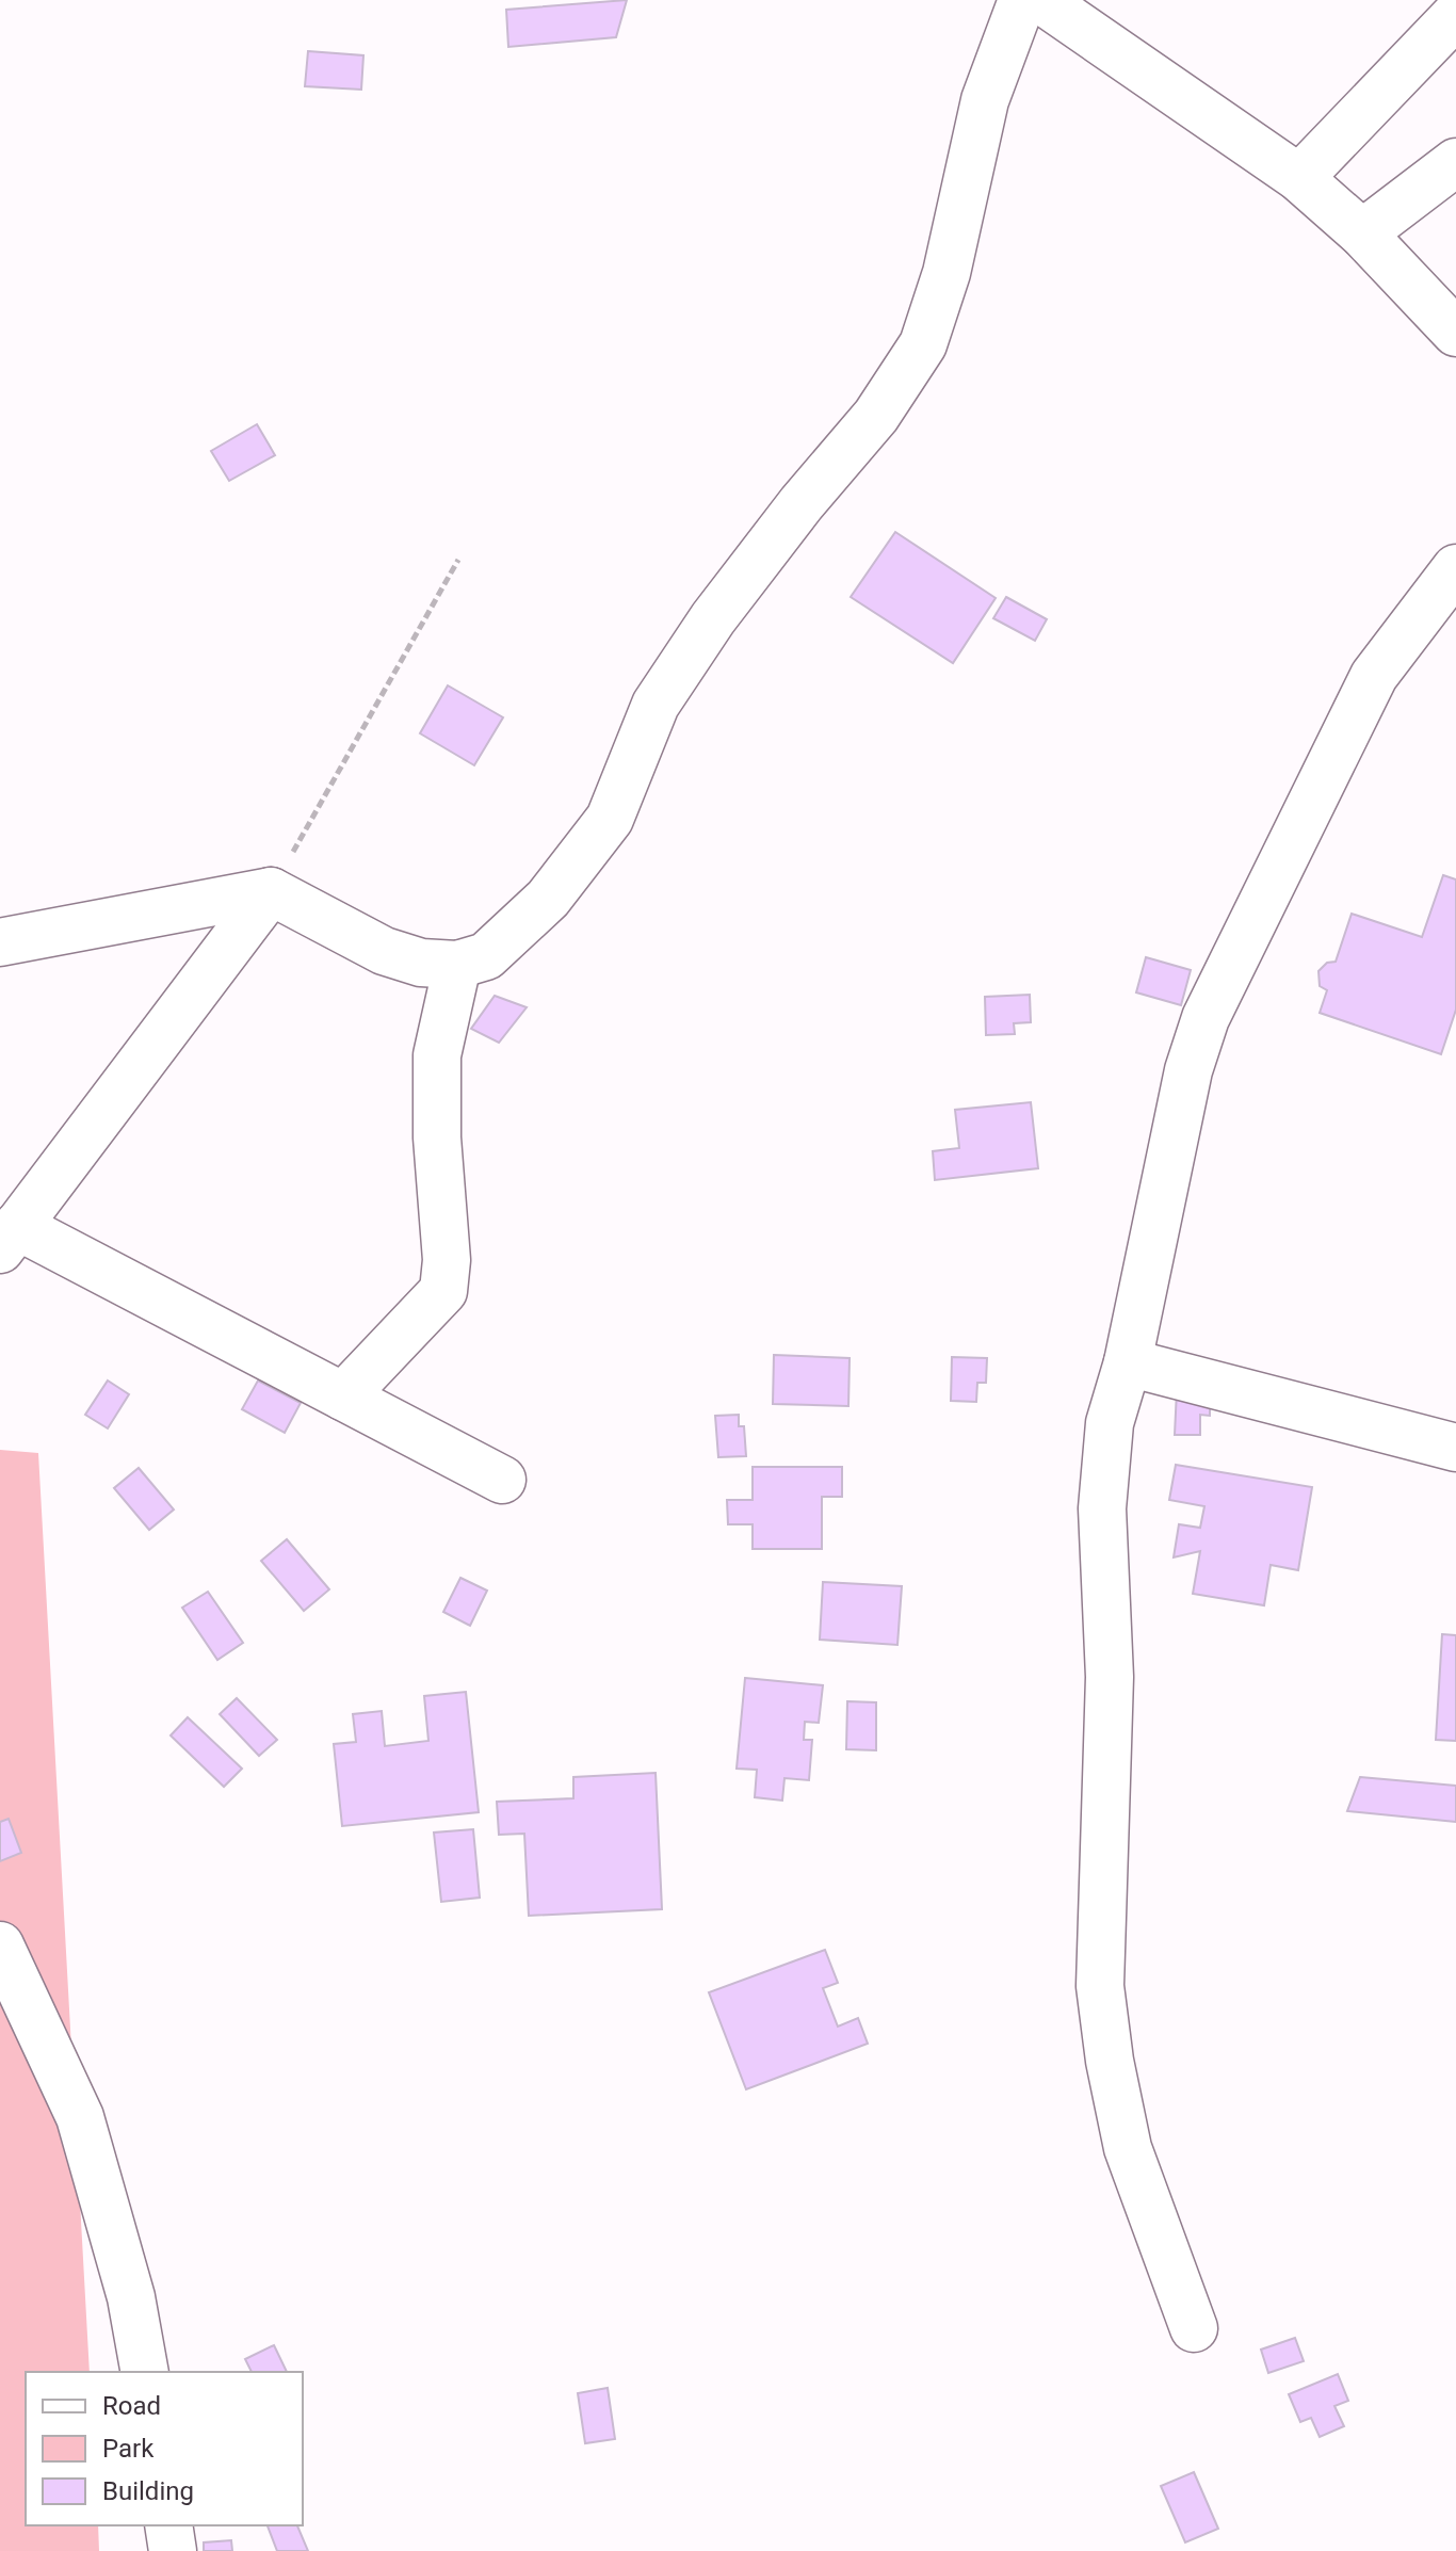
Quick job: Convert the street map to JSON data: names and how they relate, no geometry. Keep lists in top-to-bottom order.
{
  "legend": ["Road", "Park", "Building"]
}
